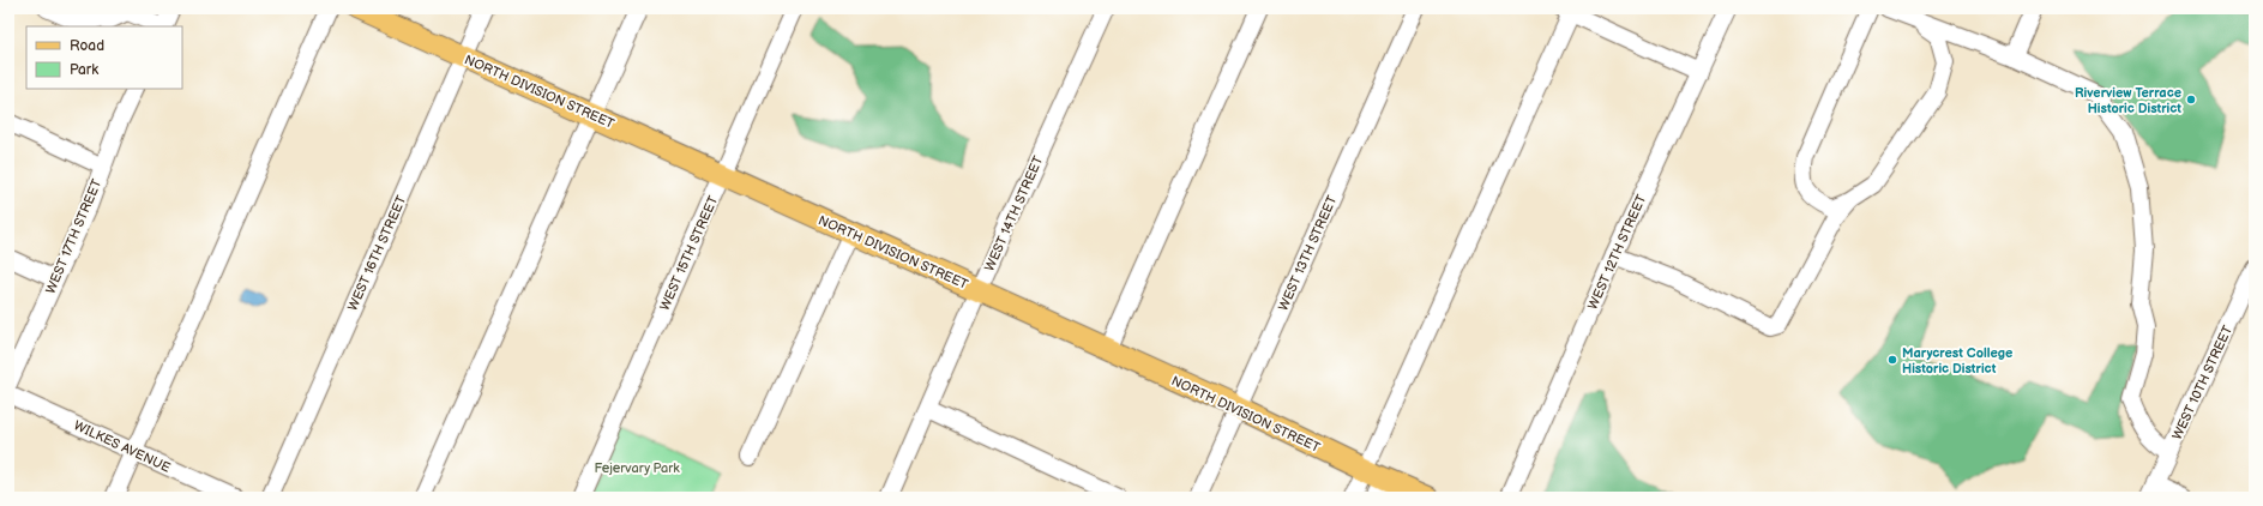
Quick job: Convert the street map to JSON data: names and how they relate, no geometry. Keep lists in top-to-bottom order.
{
  "streets": {
    "main road": ["NORTH DIVISION STREET"],
    "street": [
      "WEST 14TH STREET",
      "WEST 17TH STREET",
      "WEST 12TH STREET",
      "WEST 16TH STREET",
      "WEST 15TH STREET",
      "WEST 13TH STREET",
      "WEST 10TH STREET",
      "WILKES AVENUE"
    ]
  },
  "crossings": [
    ["NORTH DIVISION STREET", "WEST 14TH STREET"],
    ["NORTH DIVISION STREET", "WEST 16TH STREET"],
    ["NORTH DIVISION STREET", "WEST 15TH STREET"],
    ["NORTH DIVISION STREET", "WEST 13TH STREET"]
  ],
  "parks": ["Fejervary Park"],
  "places": ["Riverview Terrace Historic District", "Marycrest College Historic District"],
  "legend": ["Road", "Park"]
}
